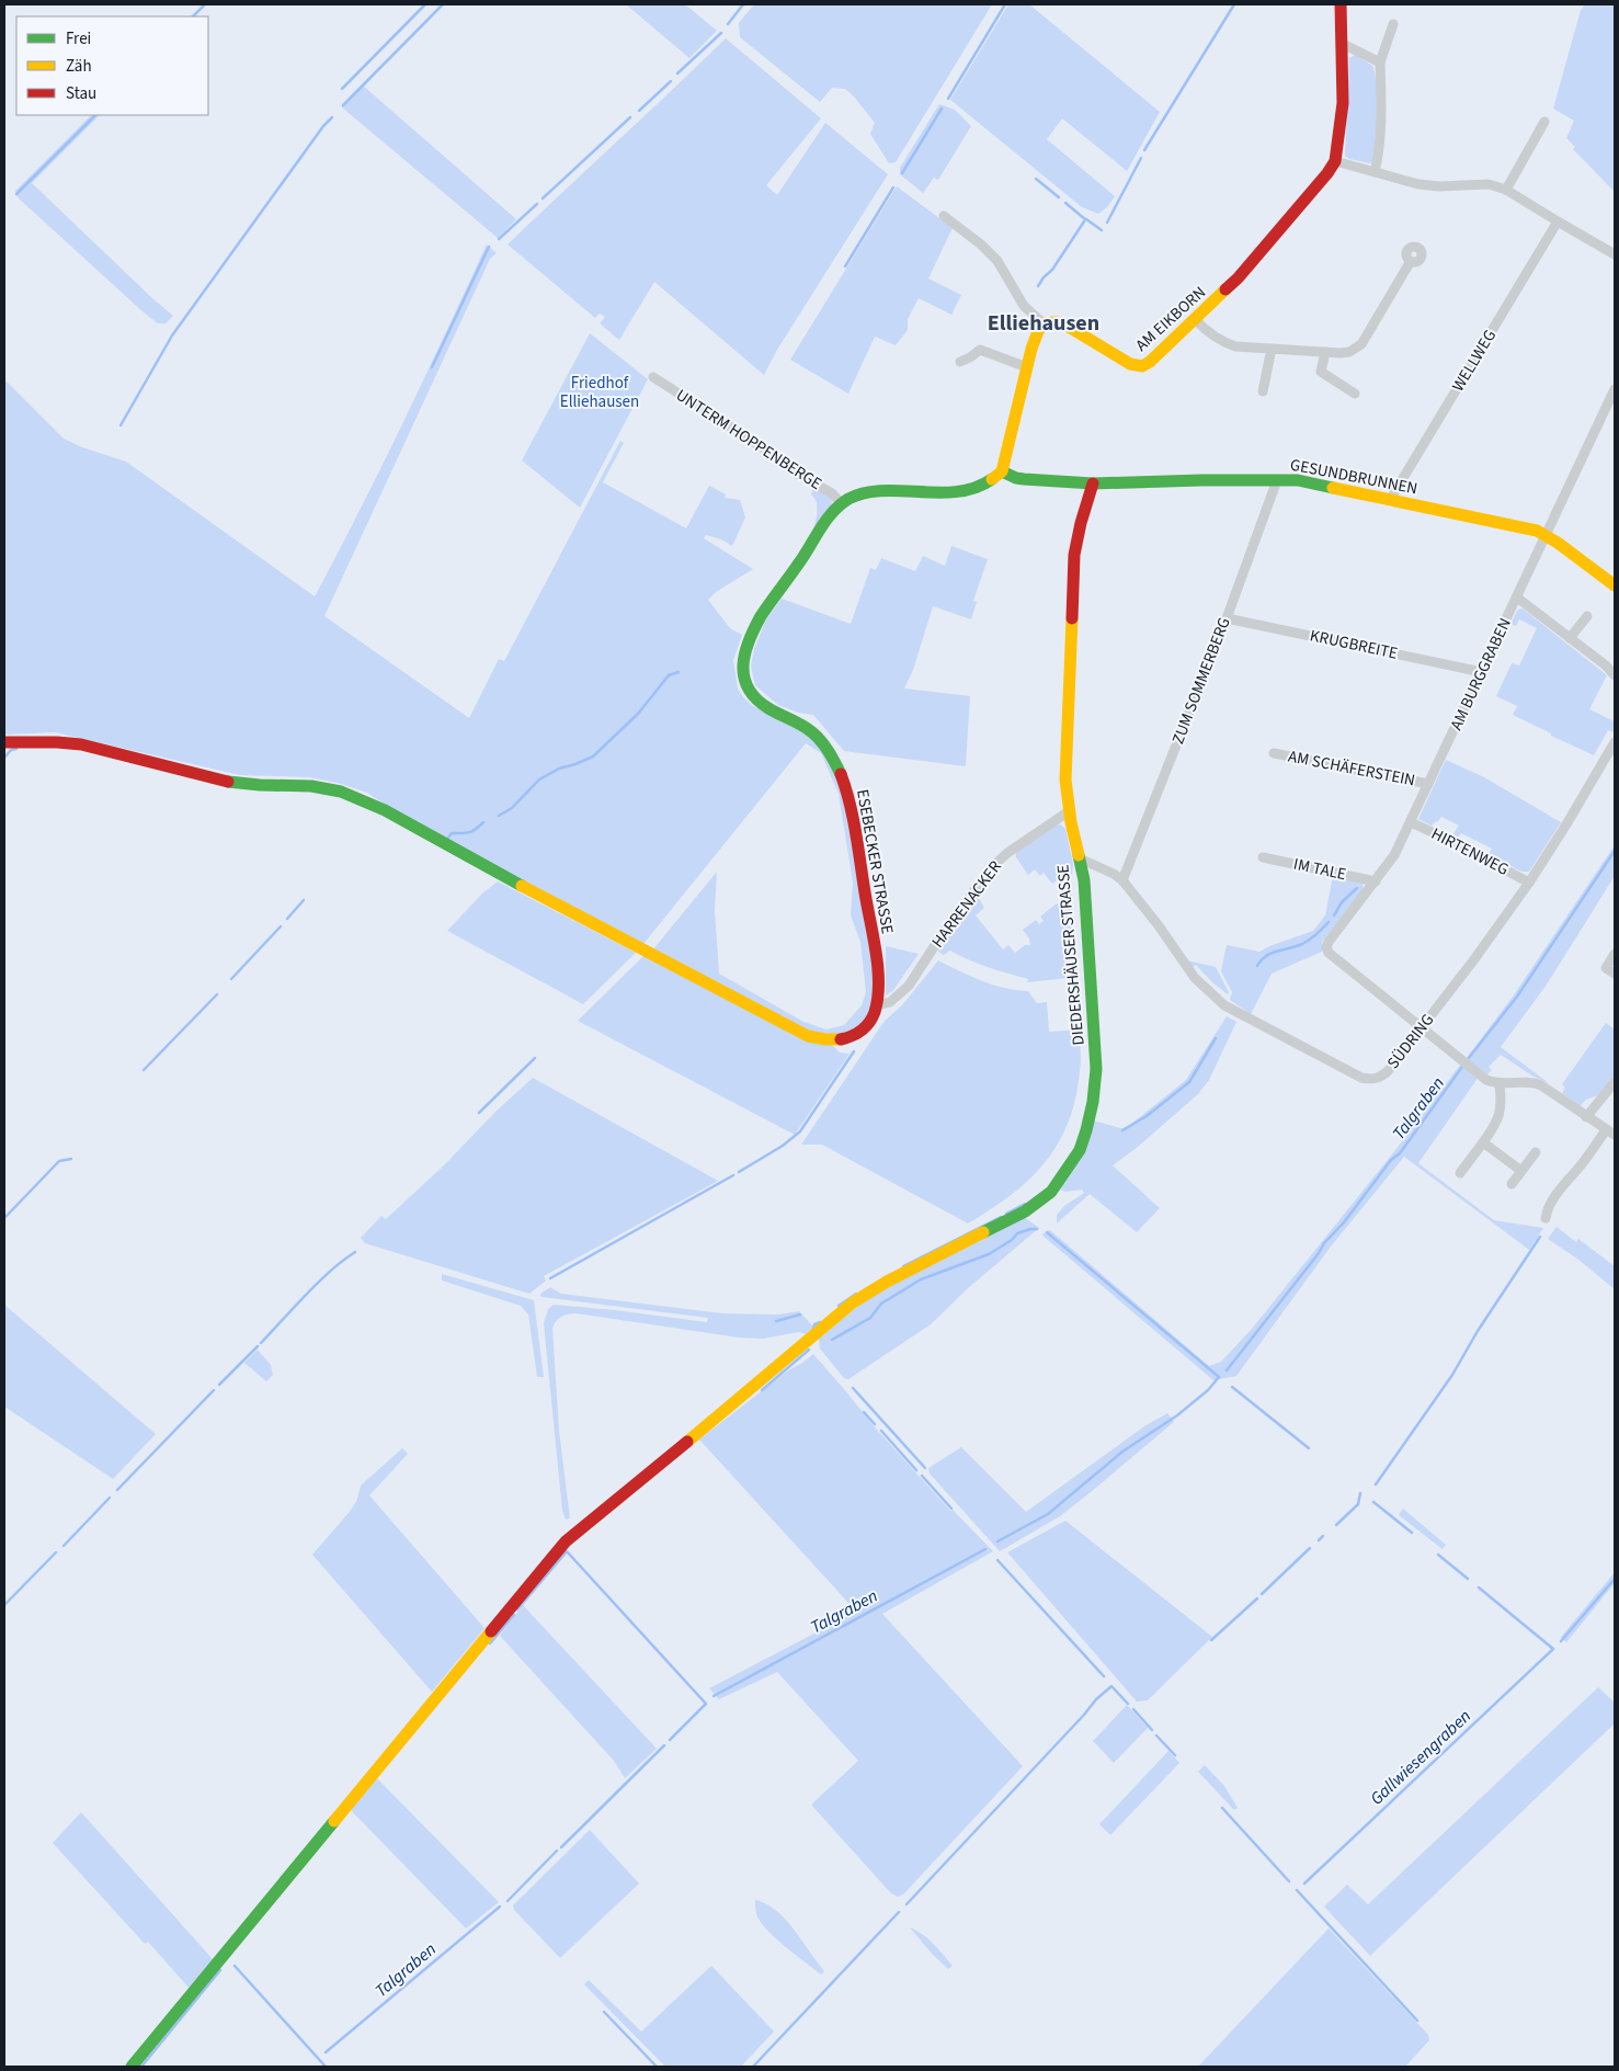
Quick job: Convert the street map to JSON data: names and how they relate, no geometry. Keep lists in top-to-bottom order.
{
  "streets": {
    "street": [
      "AM EIKBORN",
      "WELLWEG",
      "UNTERM HOPPENBERGE",
      "GESUNDBRUNNEN",
      "KRUGBREITE",
      "AM BURGGRABEN",
      "ZUM SOMMERBERG",
      "AM SCHÄFERSTEIN",
      "HIRTENWEG",
      "ESEBECKER STRASSE",
      "IM TALE",
      "HARRENACKER",
      "DIEDERSHÄUSER STRASSE",
      "SÜDRING"
    ]
  },
  "crossings": [
    ["WELLWEG", "GESUNDBRUNNEN"],
    ["UNTERM HOPPENBERGE", "ESEBECKER STRASSE"],
    ["GESUNDBRUNNEN", "AM BURGGRABEN"],
    ["GESUNDBRUNNEN", "ZUM SOMMERBERG"],
    ["GESUNDBRUNNEN", "DIEDERSHÄUSER STRASSE"],
    ["KRUGBREITE", "AM BURGGRABEN"],
    ["KRUGBREITE", "ZUM SOMMERBERG"],
    ["AM BURGGRABEN", "AM SCHÄFERSTEIN"],
    ["AM BURGGRABEN", "HIRTENWEG"],
    ["AM BURGGRABEN", "IM TALE"],
    ["AM BURGGRABEN", "SÜDRING"],
    ["ZUM SOMMERBERG", "SÜDRING"],
    ["HIRTENWEG", "SÜDRING"],
    ["ESEBECKER STRASSE", "HARRENACKER"],
    ["HARRENACKER", "DIEDERSHÄUSER STRASSE"],
    ["DIEDERSHÄUSER STRASSE", "SÜDRING"]
  ],
  "districts": ["Elliehausen"],
  "water": ["Talgraben", "Gallwiesengraben"],
  "parks": ["Friedhof Elliehausen"],
  "legend": ["Frei", "Zäh", "Stau"]
}
